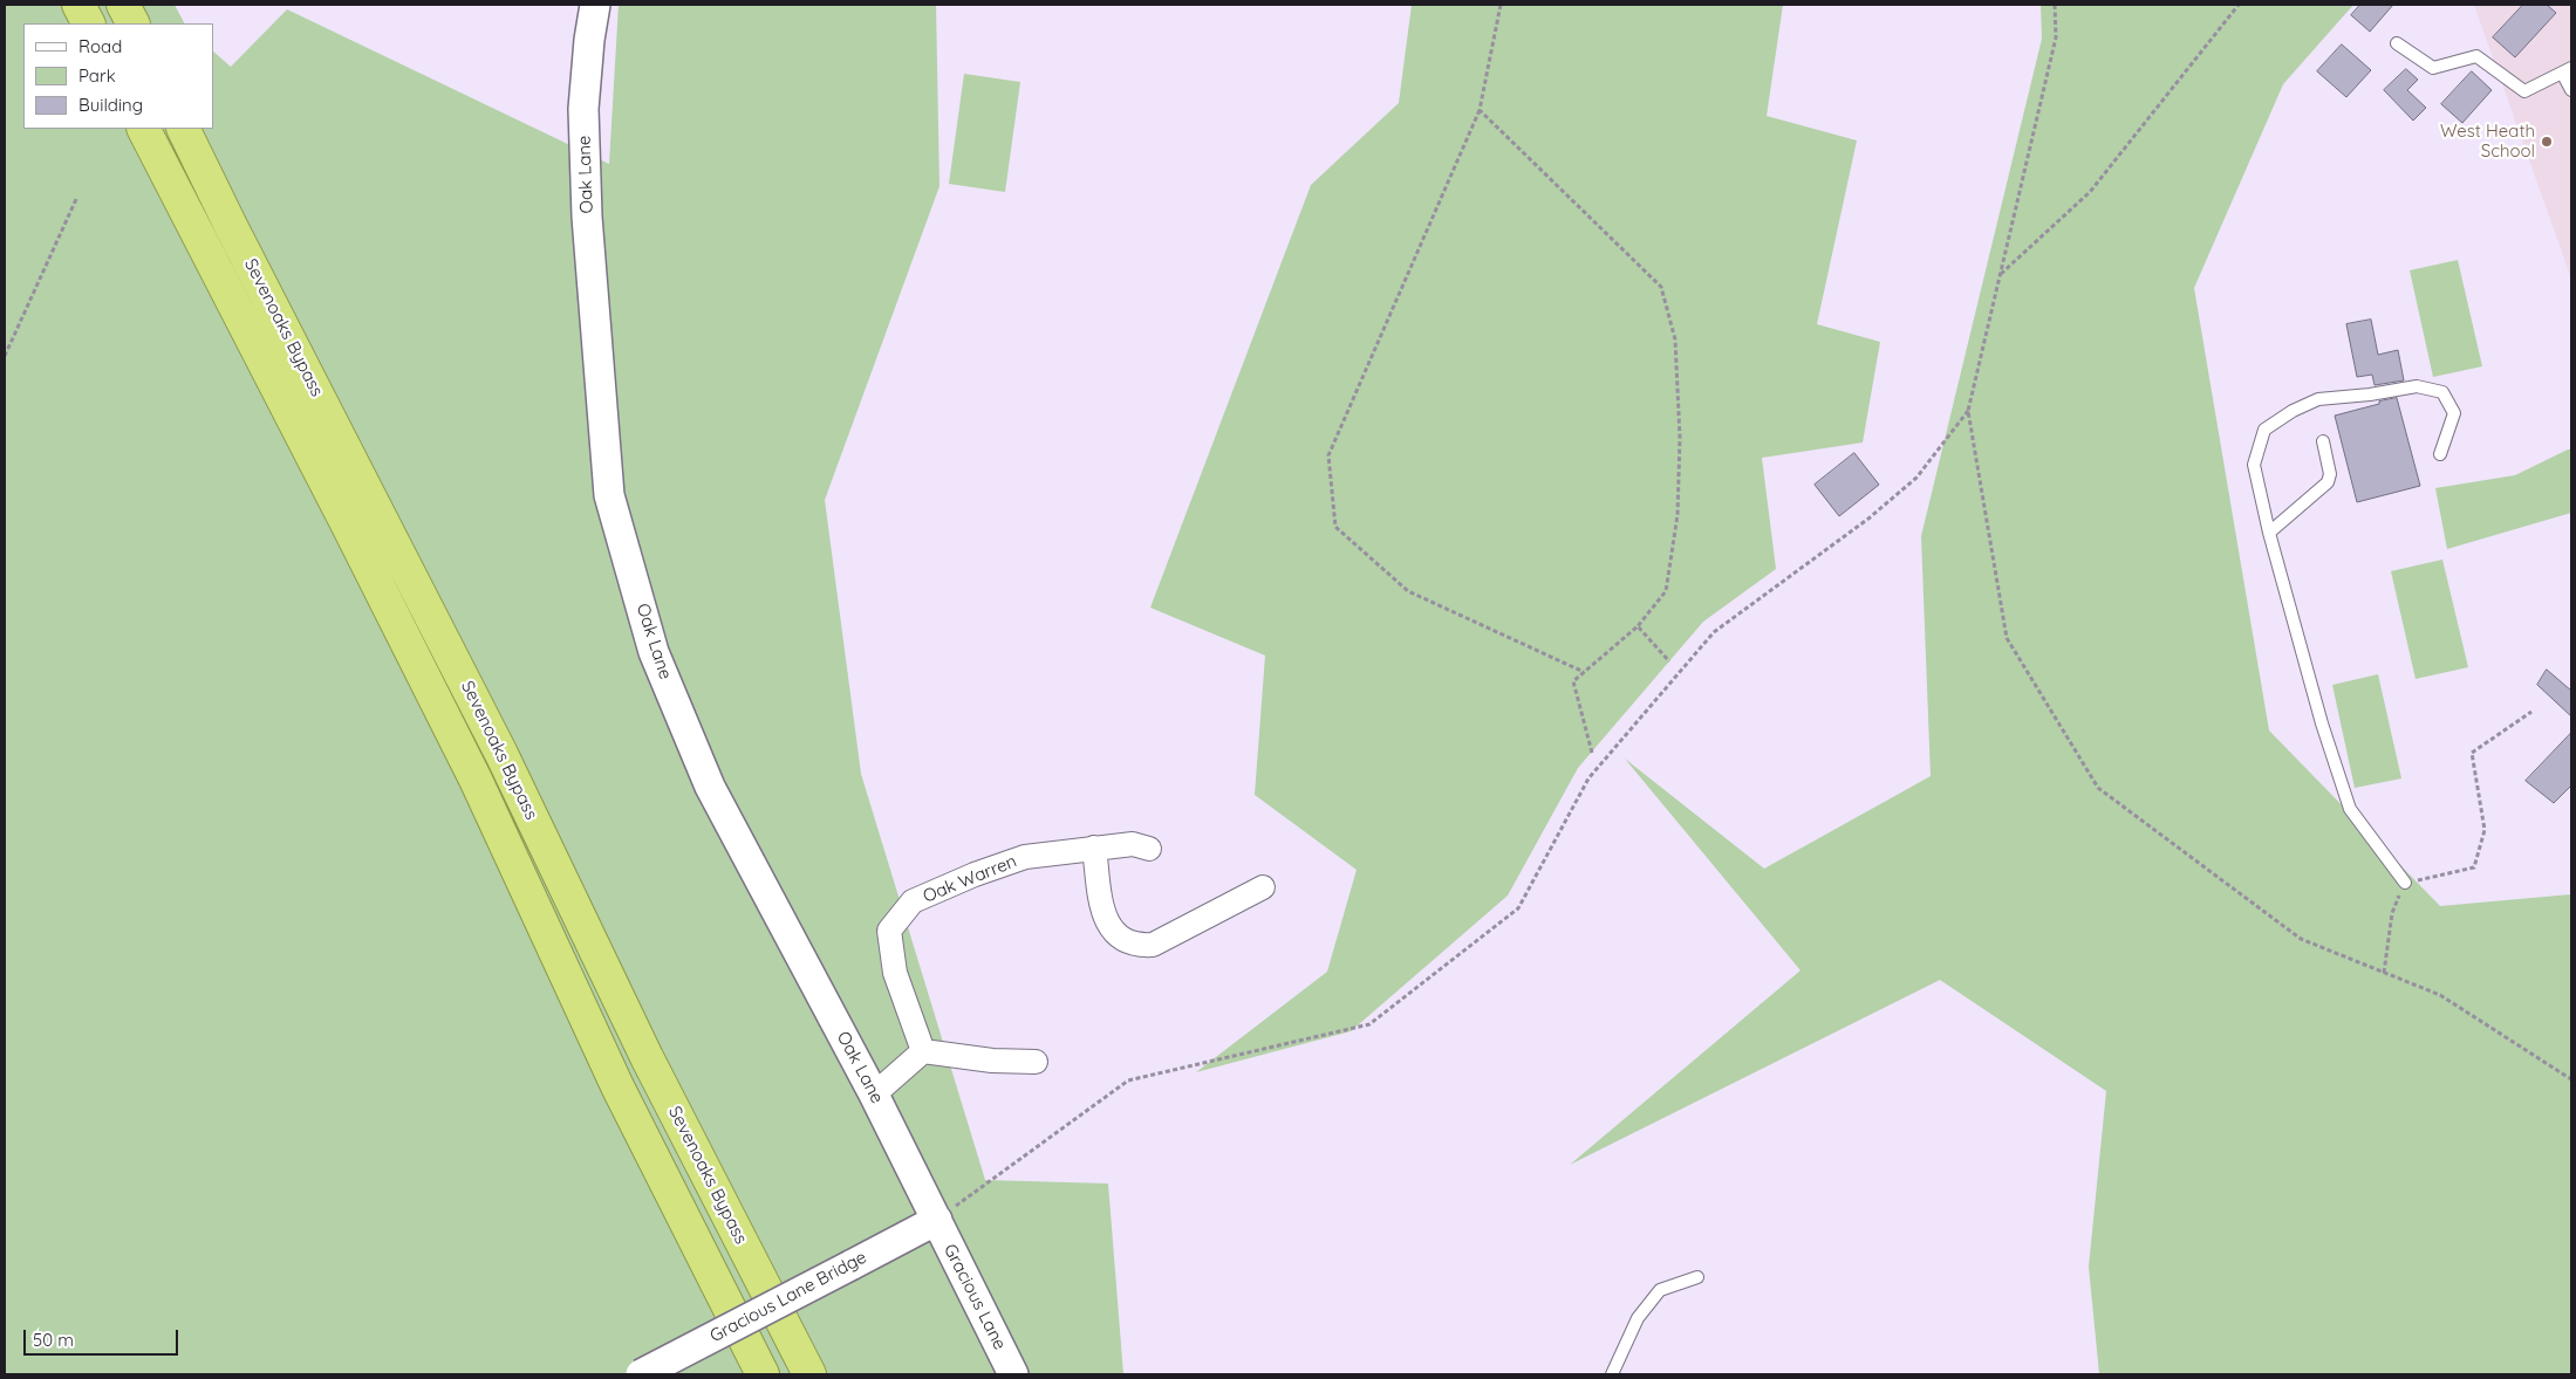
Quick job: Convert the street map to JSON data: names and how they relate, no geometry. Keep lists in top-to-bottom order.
{
  "streets": {
    "highway": ["Sevenoaks Bypass"],
    "street": [
      "Oak Lane",
      "Oak Warren",
      "Gracious Lane Bridge",
      "Gracious Lane"
    ]
  },
  "crossings": [
    ["Oak Lane", "Gracious Lane Bridge"],
    ["Oak Lane", "Gracious Lane"],
    ["Gracious Lane Bridge", "Gracious Lane"]
  ],
  "places": ["West Heath School"],
  "legend": ["Road", "Park", "Building"],
  "scale_bar": "50 m"
}
